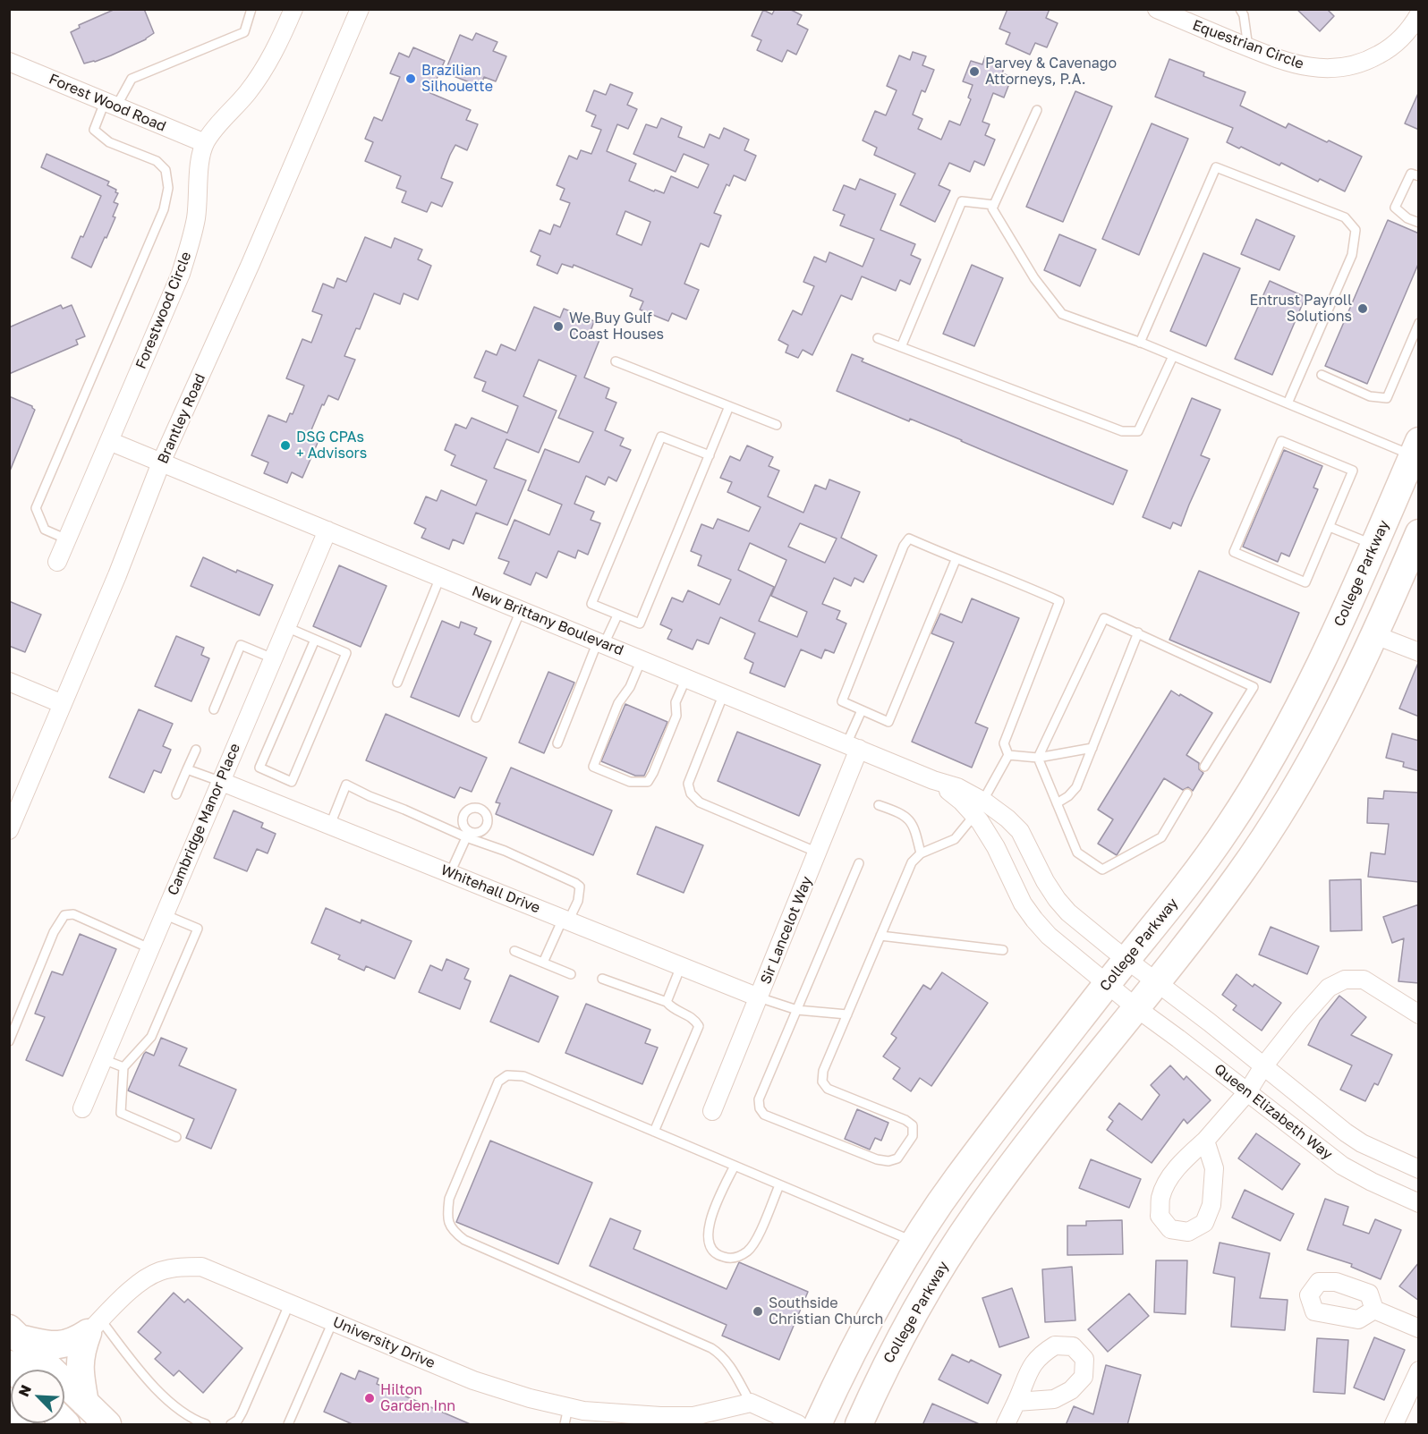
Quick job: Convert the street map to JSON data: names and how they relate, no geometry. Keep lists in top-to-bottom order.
{
  "streets": {
    "main road": ["College Parkway"],
    "street": [
      "Equestrian Circle",
      "Forest Wood Road",
      "Forestwood Circle",
      "Brantley Road",
      "New Brittany Boulevard",
      "Cambridge Manor Place",
      "Whitehall Drive",
      "Sir Lancelot Way",
      "Queen Elizabeth Way",
      "University Drive"
    ]
  },
  "crossings": [
    ["Forest Wood Road", "Forestwood Circle"],
    ["Brantley Road", "New Brittany Boulevard"],
    ["College Parkway", "New Brittany Boulevard"],
    ["College Parkway", "Queen Elizabeth Way"],
    ["New Brittany Boulevard", "Cambridge Manor Place"],
    ["New Brittany Boulevard", "Sir Lancelot Way"],
    ["New Brittany Boulevard", "Queen Elizabeth Way"],
    ["Cambridge Manor Place", "Whitehall Drive"],
    ["Whitehall Drive", "Sir Lancelot Way"]
  ],
  "places": [
    "Parvey & Cavenago Attorneys, P.A.",
    "Brazilian Silhouette",
    "Entrust Payroll Solutions",
    "We Buy Gulf Coast Houses",
    "DSG CPAs + Advisors",
    "Southside Christian Church",
    "Hilton Garden Inn"
  ],
  "north": "top left"
}
